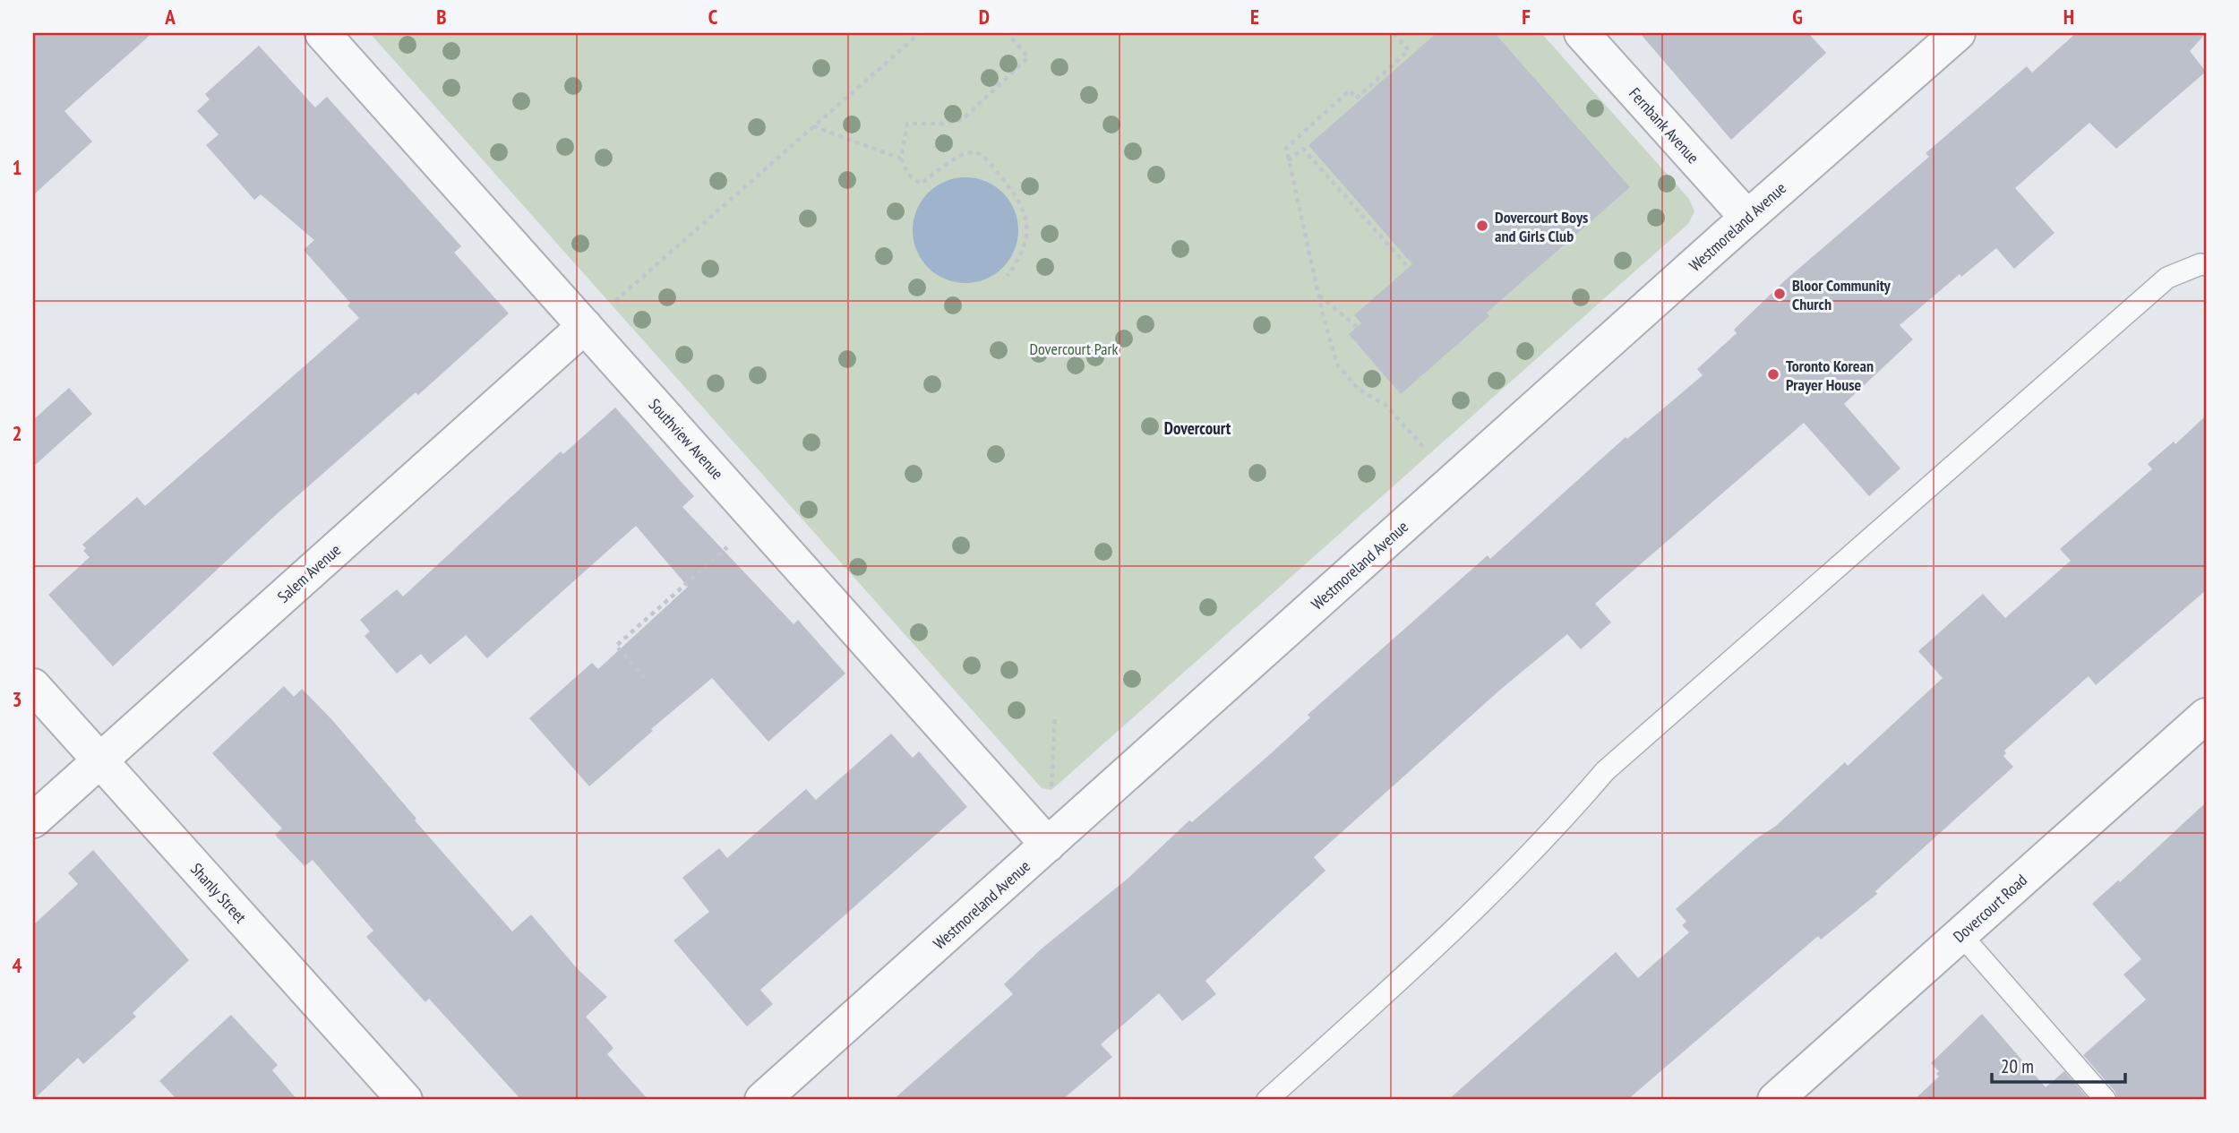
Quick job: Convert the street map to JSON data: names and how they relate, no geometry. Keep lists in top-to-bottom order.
{
  "streets": {
    "street": [
      "Fernbank Avenue",
      "Westmoreland Avenue",
      "Southview Avenue",
      "Salem Avenue",
      "Shanly Street",
      "Dovercourt Road"
    ]
  },
  "crossings": [
    ["Fernbank Avenue", "Westmoreland Avenue"],
    ["Westmoreland Avenue", "Southview Avenue"],
    ["Southview Avenue", "Salem Avenue"],
    ["Salem Avenue", "Shanly Street"]
  ],
  "districts": ["Dovercourt"],
  "parks": ["Dovercourt Park"],
  "places": ["Dovercourt Boys and Girls Club", "Bloor Community Church", "Toronto Korean Prayer House"],
  "scale_bar": "20 m",
  "grid": {
    "columns": [
      "A",
      "B",
      "C",
      "D",
      "E",
      "F",
      "G",
      "H"
    ],
    "rows": [
      "1",
      "2",
      "3",
      "4"
    ]
  }
}
